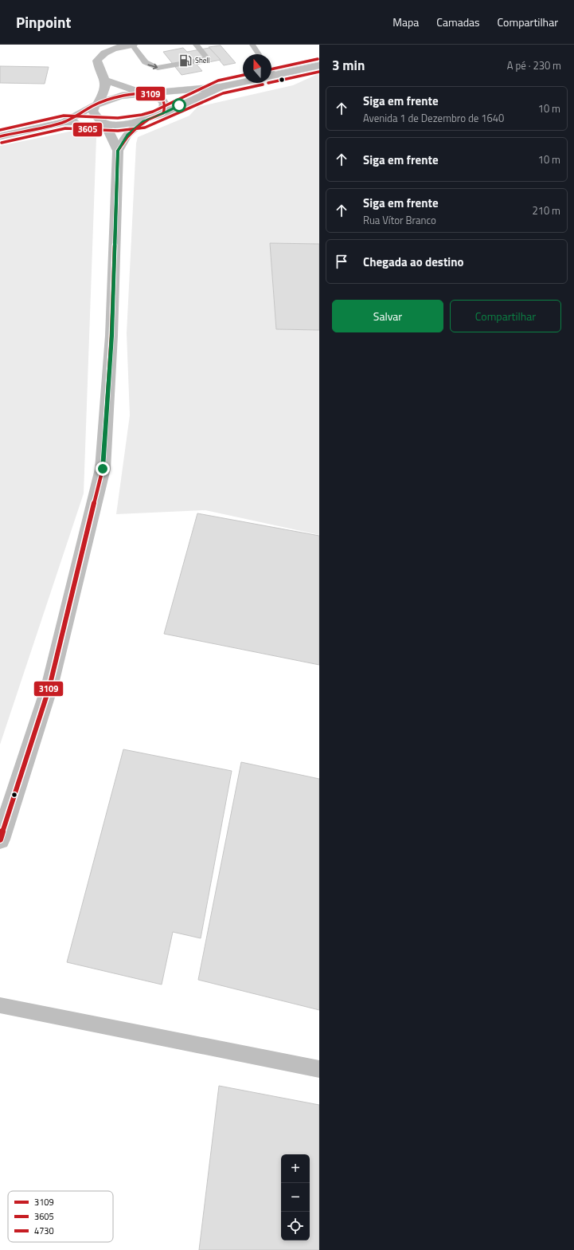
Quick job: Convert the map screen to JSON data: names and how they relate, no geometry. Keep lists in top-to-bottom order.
{
  "places": {
    "fuel station": ["Shell"]
  },
  "lines": ["transit line 4730", "transit line 3605", "transit line 3109"],
  "legend": ["3109", "3605", "4730"],
  "north": "top",
  "page": {
    "header": "Pinpoint",
    "nav": ["Mapa", "Camadas", "Compartilhar"],
    "heading": ["3 min", "A pé · 230 m"],
    "list": [
      ["Siga em frente", "Avenida 1 de Dezembro de 1640", "10 m"],
      ["Siga em frente", "10 m"],
      ["Siga em frente", "Rua Vítor Branco", "210 m"],
      "Chegada ao destino"
    ],
    "buttons": ["Salvar", "Compartilhar"],
    "map_buttons": ["+", "−"]
  }
}
